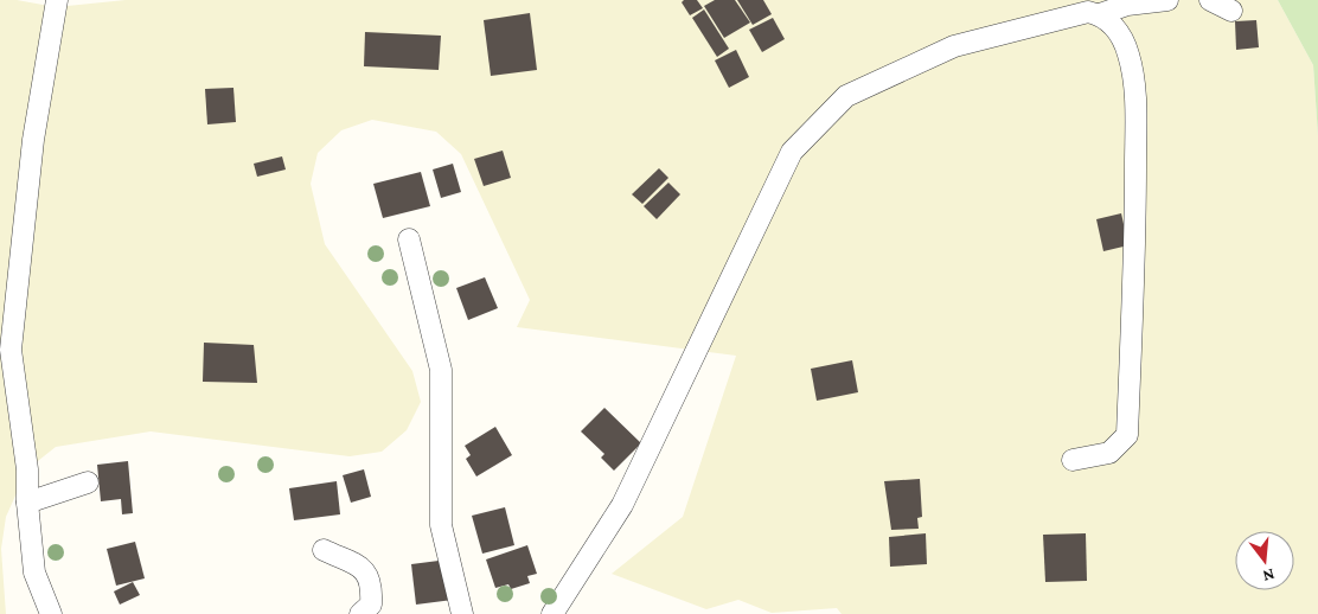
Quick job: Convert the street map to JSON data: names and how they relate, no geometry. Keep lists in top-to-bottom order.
{
  "north": "bottom"
}
